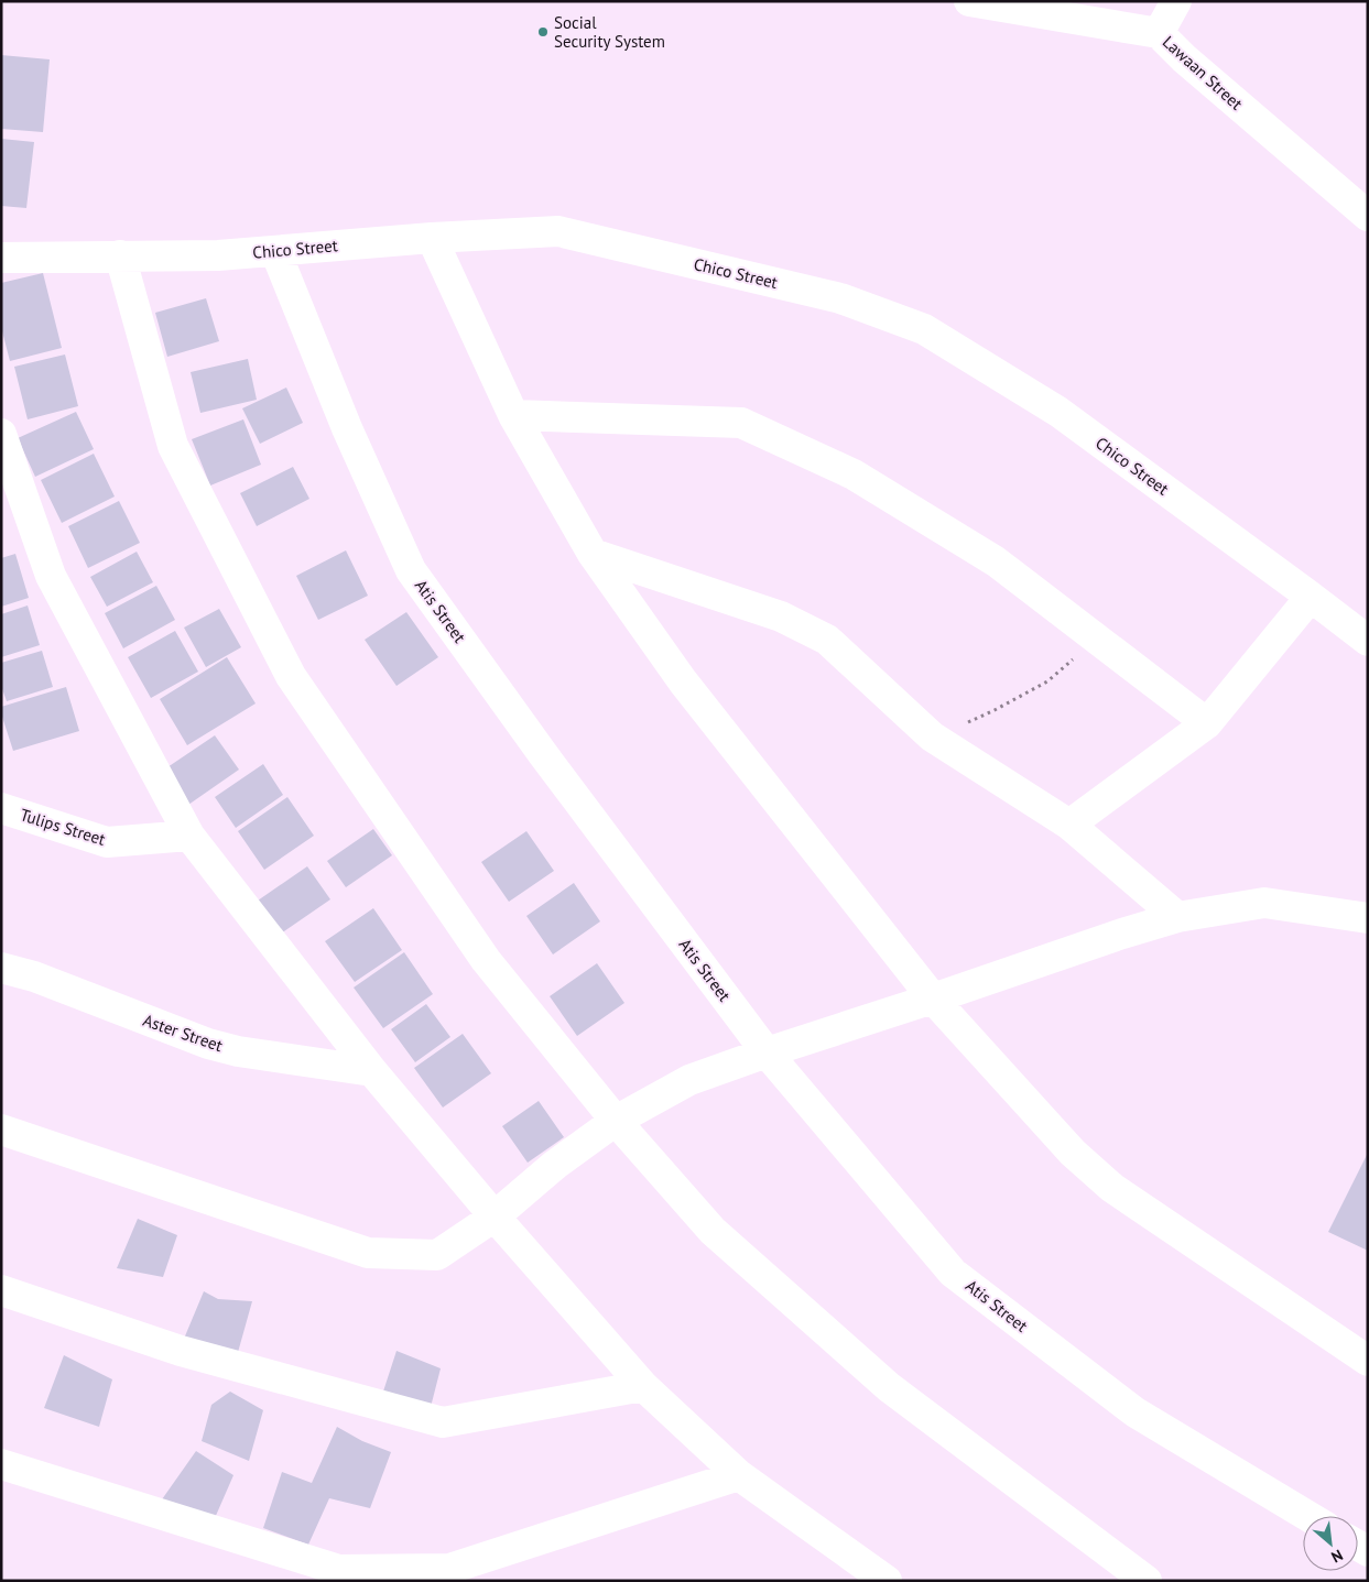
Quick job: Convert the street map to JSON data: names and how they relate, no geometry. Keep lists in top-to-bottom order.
{
  "streets": {
    "street": [
      "Lawaan Street",
      "Chico Street",
      "Atis Street",
      "Tulips Street",
      "Aster Street"
    ]
  },
  "crossings": [
    ["Chico Street", "Atis Street"]
  ],
  "places": ["Social Security System"],
  "north": "bottom right"
}
